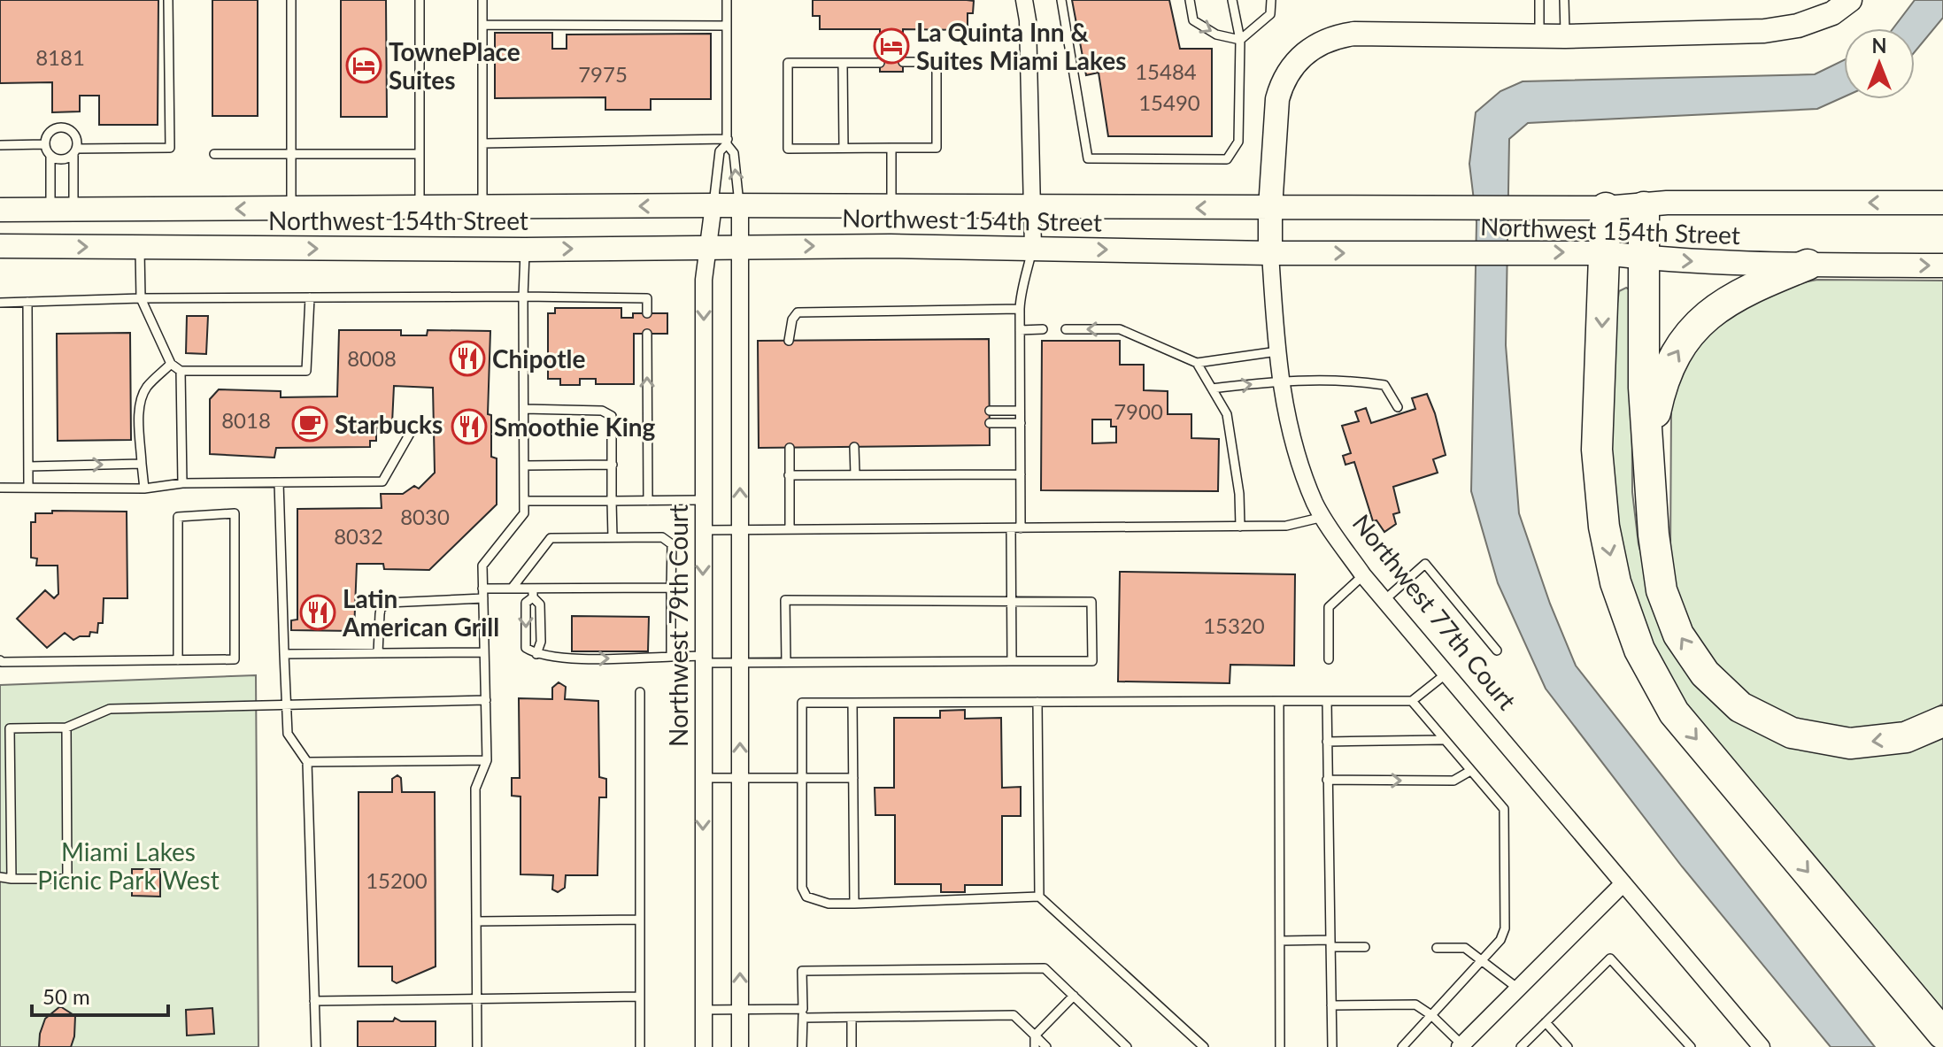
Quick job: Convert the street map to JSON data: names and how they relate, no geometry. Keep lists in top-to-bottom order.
{
  "streets": {
    "main road": ["Northwest 154th Street", "Northwest 77th Court"],
    "street": ["Northwest 79th Court"]
  },
  "crossings": [
    ["Northwest 154th Street", "Northwest 77th Court"],
    ["Northwest 154th Street", "Northwest 79th Court"]
  ],
  "parks": ["Miami Lakes Picnic Park West"],
  "places": {
    "hotel": ["La Quinta Inn & Suites Miami Lakes", "TownePlace Suites"],
    "restaurant": ["Chipotle", "Smoothie King", "Latin American Grill"],
    "cafe": ["Starbucks"]
  },
  "house_numbers": [
    "8181",
    "15484",
    "7975",
    "15490",
    "8008",
    "7900",
    "8018",
    "8030",
    "8032",
    "15320",
    "15200"
  ],
  "scale_bar": "50 m",
  "north": "top"
}
